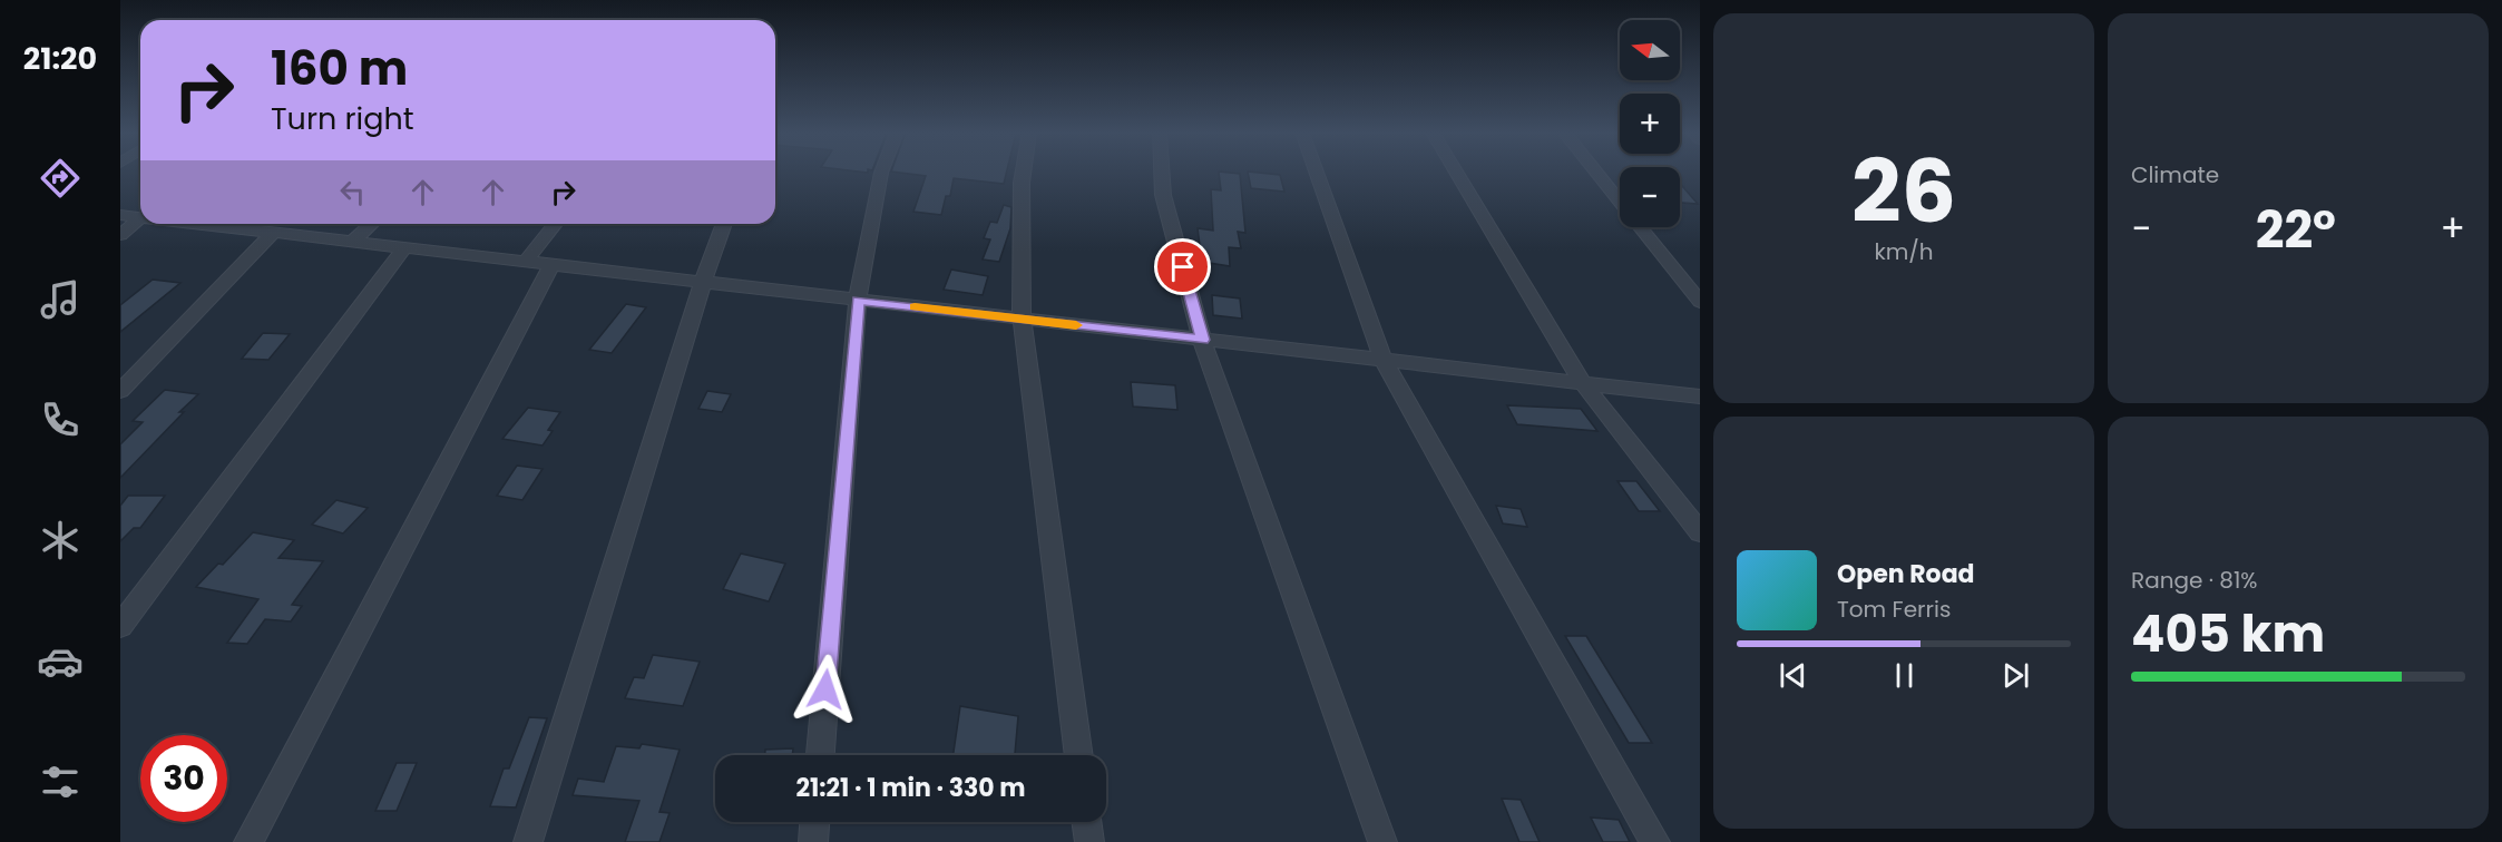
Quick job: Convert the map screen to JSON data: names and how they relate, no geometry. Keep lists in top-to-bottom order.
{
  "north": "left",
  "page": {
    "tabs": "21:20",
    "tile": [
      ["26", "km/h"],
      "Climate",
      ["Range · 81%", "405 km"]
    ],
    "map_buttons": ["+", "−"],
    "turn": ["160 m", "Turn right"],
    "heat": ["−", "22°", "+"],
    "song": ["Open Road", "Tom Ferris"],
    "limit": "30",
    "trip": "21:21 · 1 min · 330 m"
  }
}
